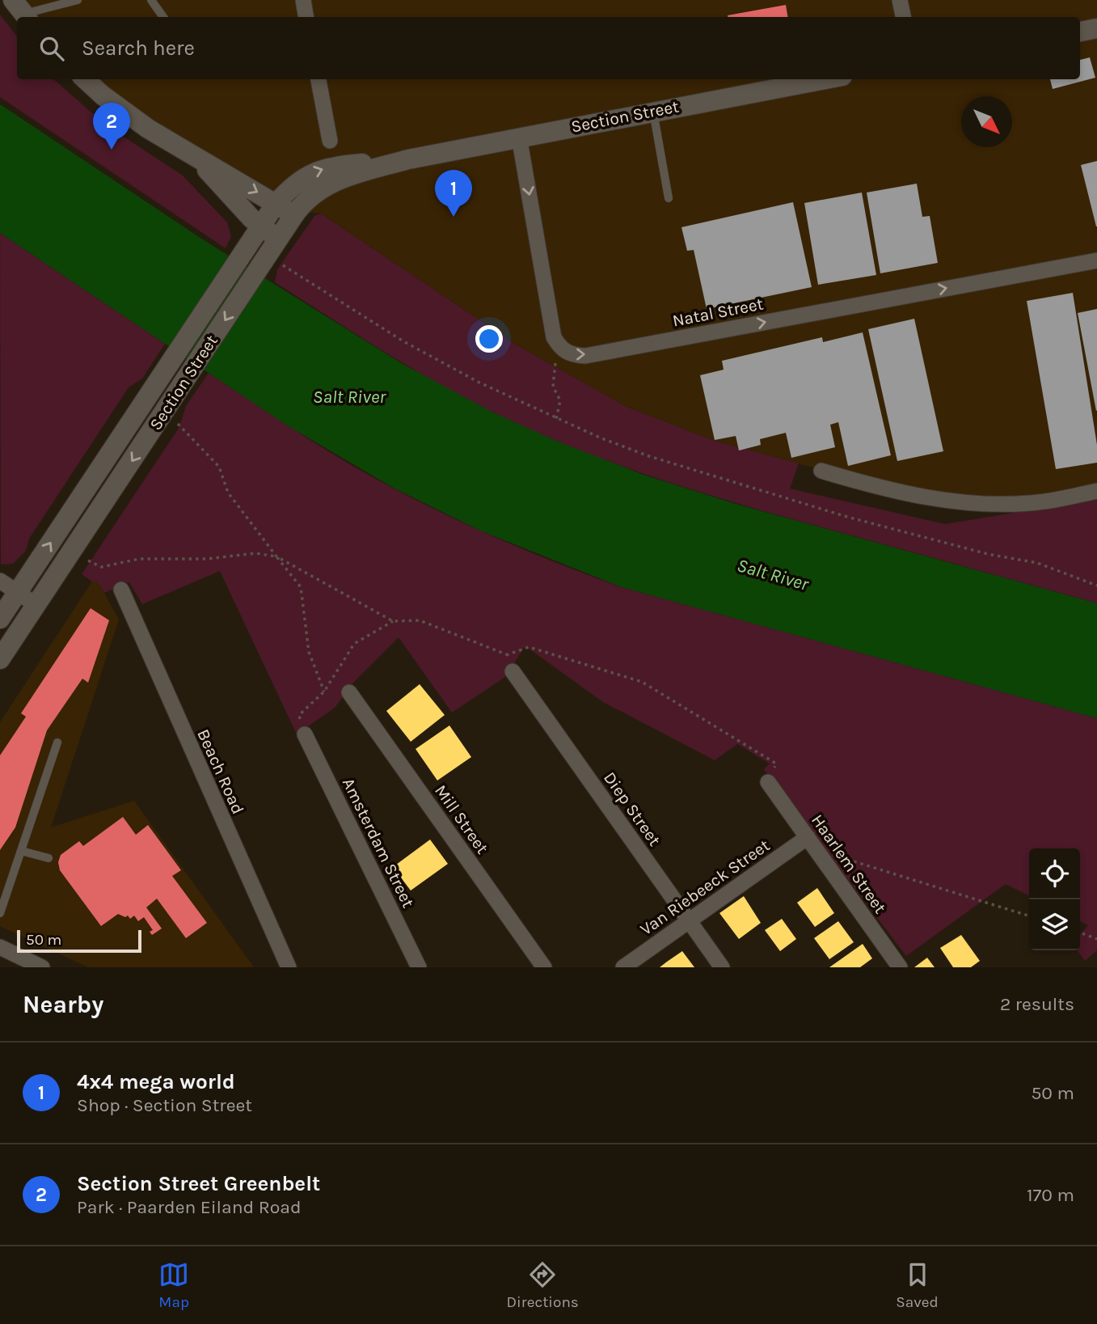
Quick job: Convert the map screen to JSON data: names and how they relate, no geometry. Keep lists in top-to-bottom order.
{
  "streets": {
    "street": [
      "Section Street",
      "Natal Street",
      "Beach Road",
      "Diep Street",
      "Mill Street",
      "Amsterdam Street",
      "Haarlem Street",
      "Van Riebeeck Street"
    ]
  },
  "crossings": [
    ["Section Street", "Natal Street"],
    ["Diep Street", "Van Riebeeck Street"],
    ["Haarlem Street", "Van Riebeeck Street"]
  ],
  "water": ["Salt River"],
  "scale_bar": "50 m",
  "north": "bottom right",
  "page": {
    "search": "Search here",
    "pins": ["2", "1"],
    "scale": "50 m",
    "heading": ["Nearby", "2 results"],
    "list": [
      {
        "mark": "1",
        "name": "4x4 mega world",
        "note": "Shop · Section Street",
        "value": "50 m"
      },
      {
        "mark": "2",
        "name": "Section Street Greenbelt",
        "note": "Park · Paarden Eiland Road",
        "value": "170 m"
      }
    ],
    "nav": ["Map", "Directions", "Saved"]
  }
}
